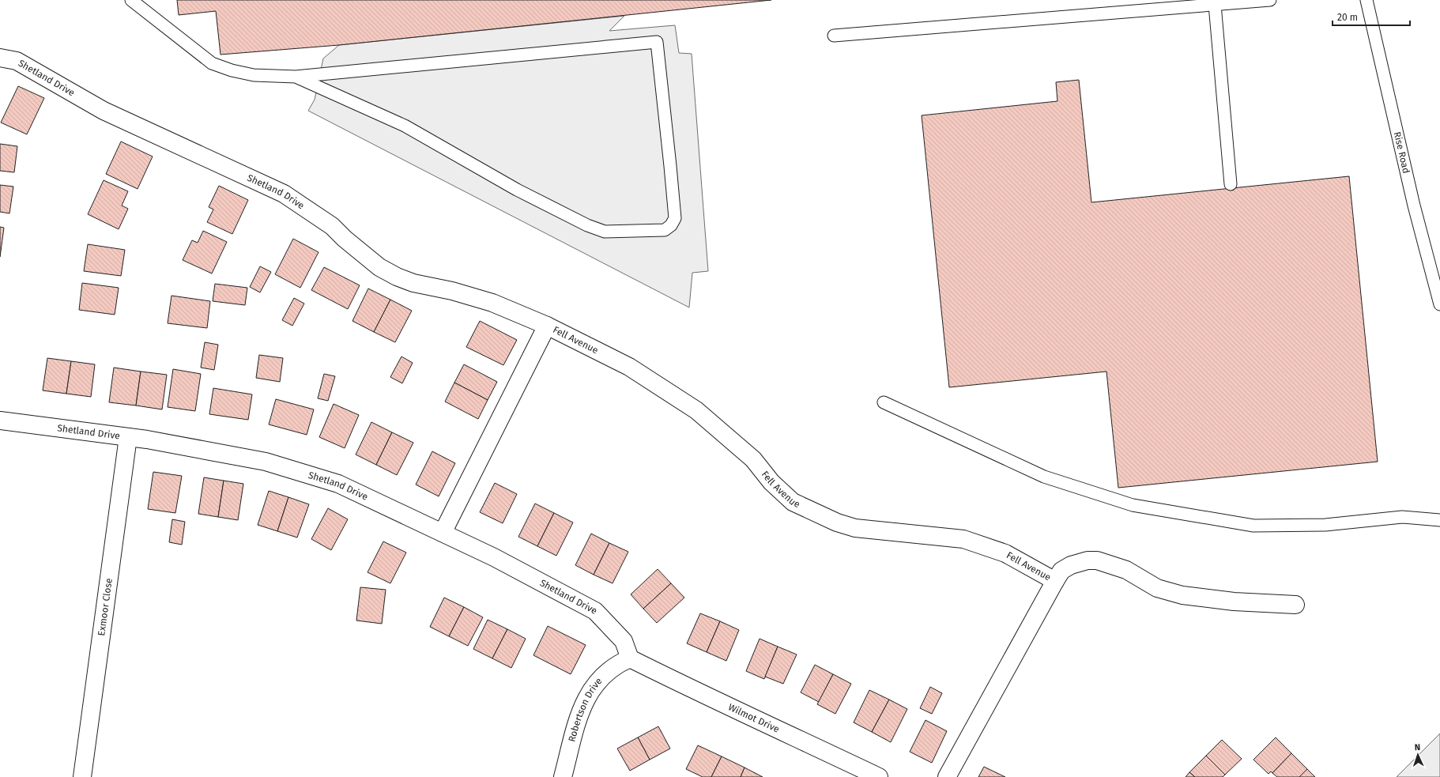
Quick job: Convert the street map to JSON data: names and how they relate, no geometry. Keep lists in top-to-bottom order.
{
  "streets": {
    "street": [
      "Shetland Drive",
      "Fell Avenue",
      "Exmoor Close",
      "Robertson Drive",
      "Wilmot Drive"
    ],
    "lane": ["Rise Road"]
  },
  "crossings": [
    ["Shetland Drive", "Fell Avenue"],
    ["Shetland Drive", "Exmoor Close"],
    ["Shetland Drive", "Robertson Drive"],
    ["Shetland Drive", "Wilmot Drive"],
    ["Robertson Drive", "Wilmot Drive"]
  ],
  "scale_bar": "20 m",
  "north": "top"
}
